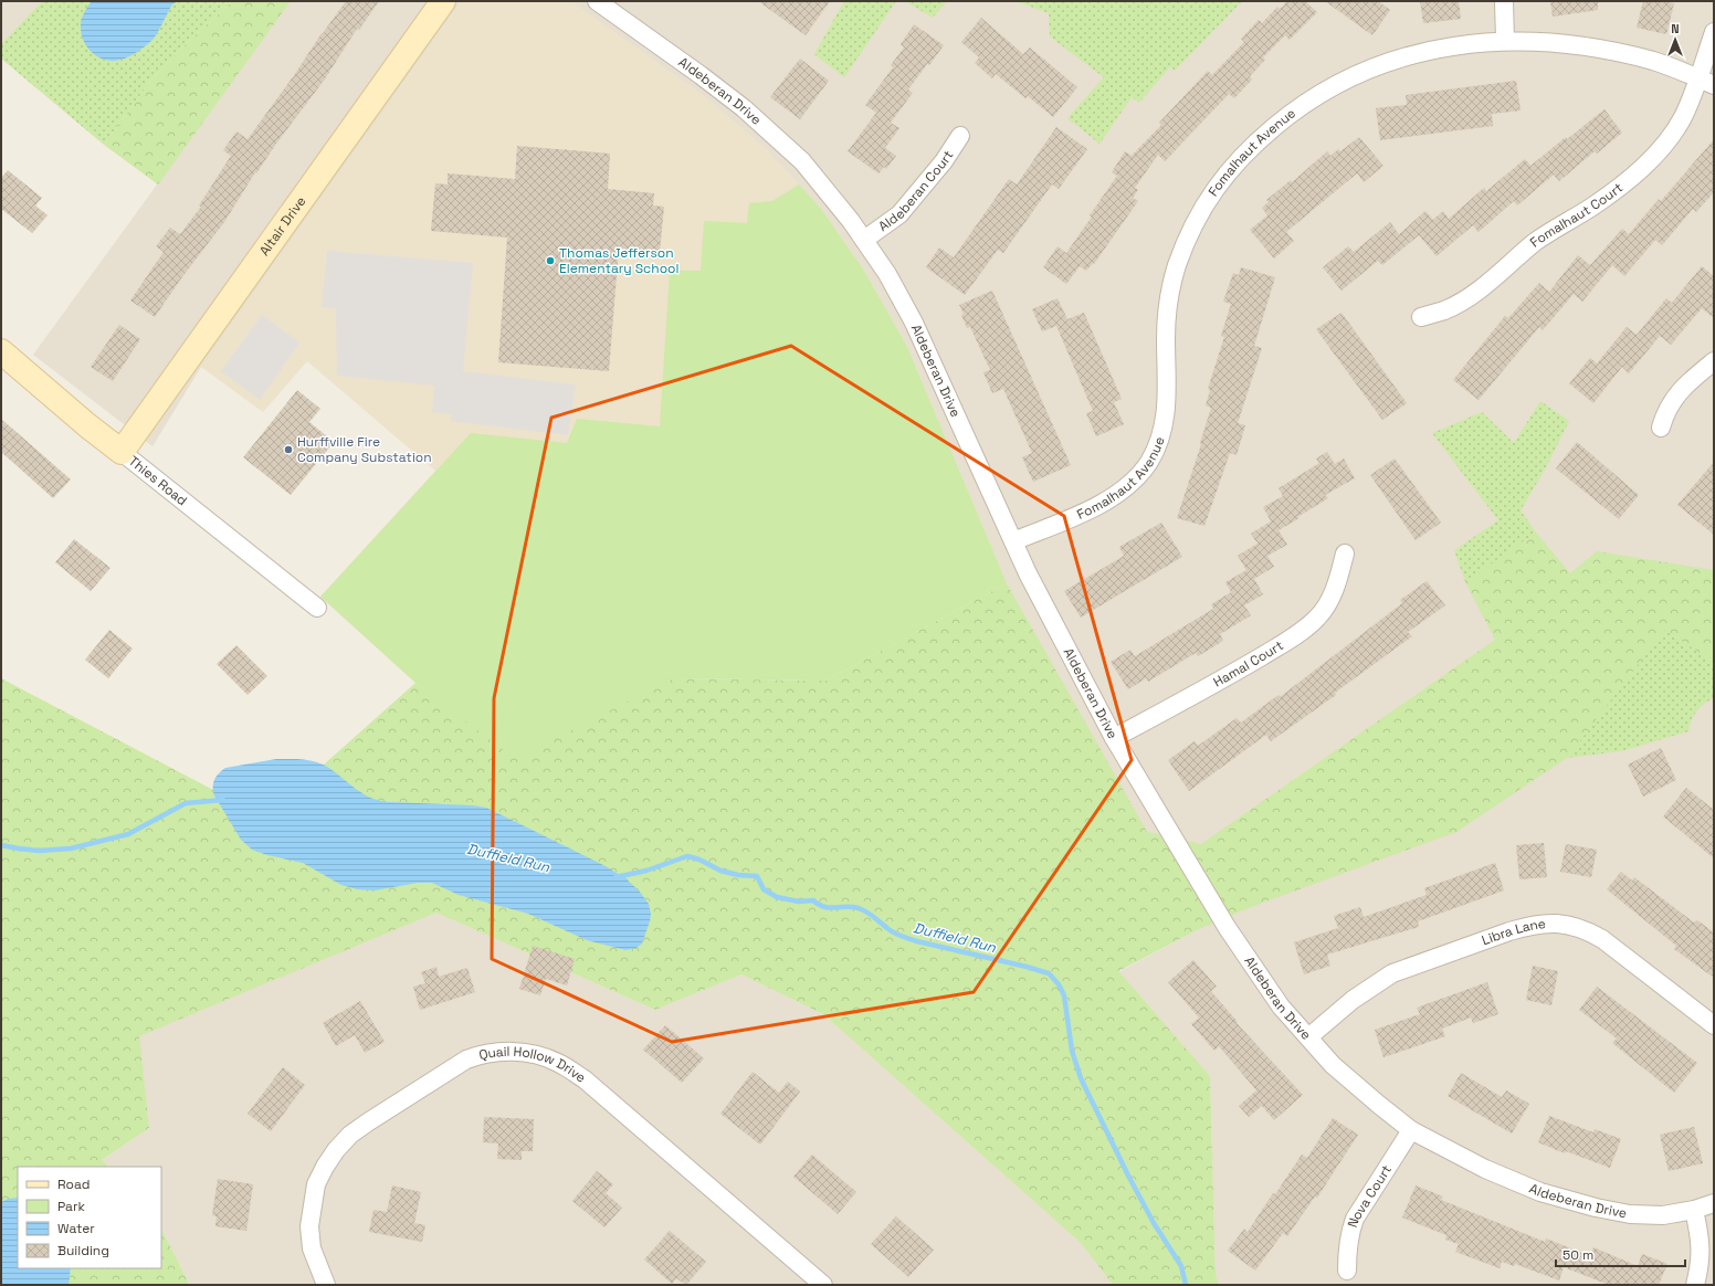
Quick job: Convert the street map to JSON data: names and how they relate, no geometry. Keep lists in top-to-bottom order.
{
  "streets": {
    "street": [
      "Aldeberan Drive",
      "Fomalhaut Avenue",
      "Aldeberan Court",
      "Fomalhaut Court",
      "Altair Drive",
      "Thies Road",
      "Hamal Court",
      "Libra Lane",
      "Quail Hollow Drive",
      "Nova Court"
    ]
  },
  "crossings": [
    ["Aldeberan Drive", "Fomalhaut Avenue"],
    ["Aldeberan Drive", "Aldeberan Court"],
    ["Aldeberan Drive", "Hamal Court"],
    ["Aldeberan Drive", "Libra Lane"],
    ["Aldeberan Drive", "Nova Court"],
    ["Fomalhaut Avenue", "Fomalhaut Court"],
    ["Altair Drive", "Thies Road"]
  ],
  "water": ["Duffield Run"],
  "places": ["Thomas Jefferson Elementary School", "Hurffville Fire Company Substation"],
  "legend": [
    "Road",
    "Park",
    "Water",
    "Building"
  ],
  "scale_bar": "50 m",
  "north": "top"
}
